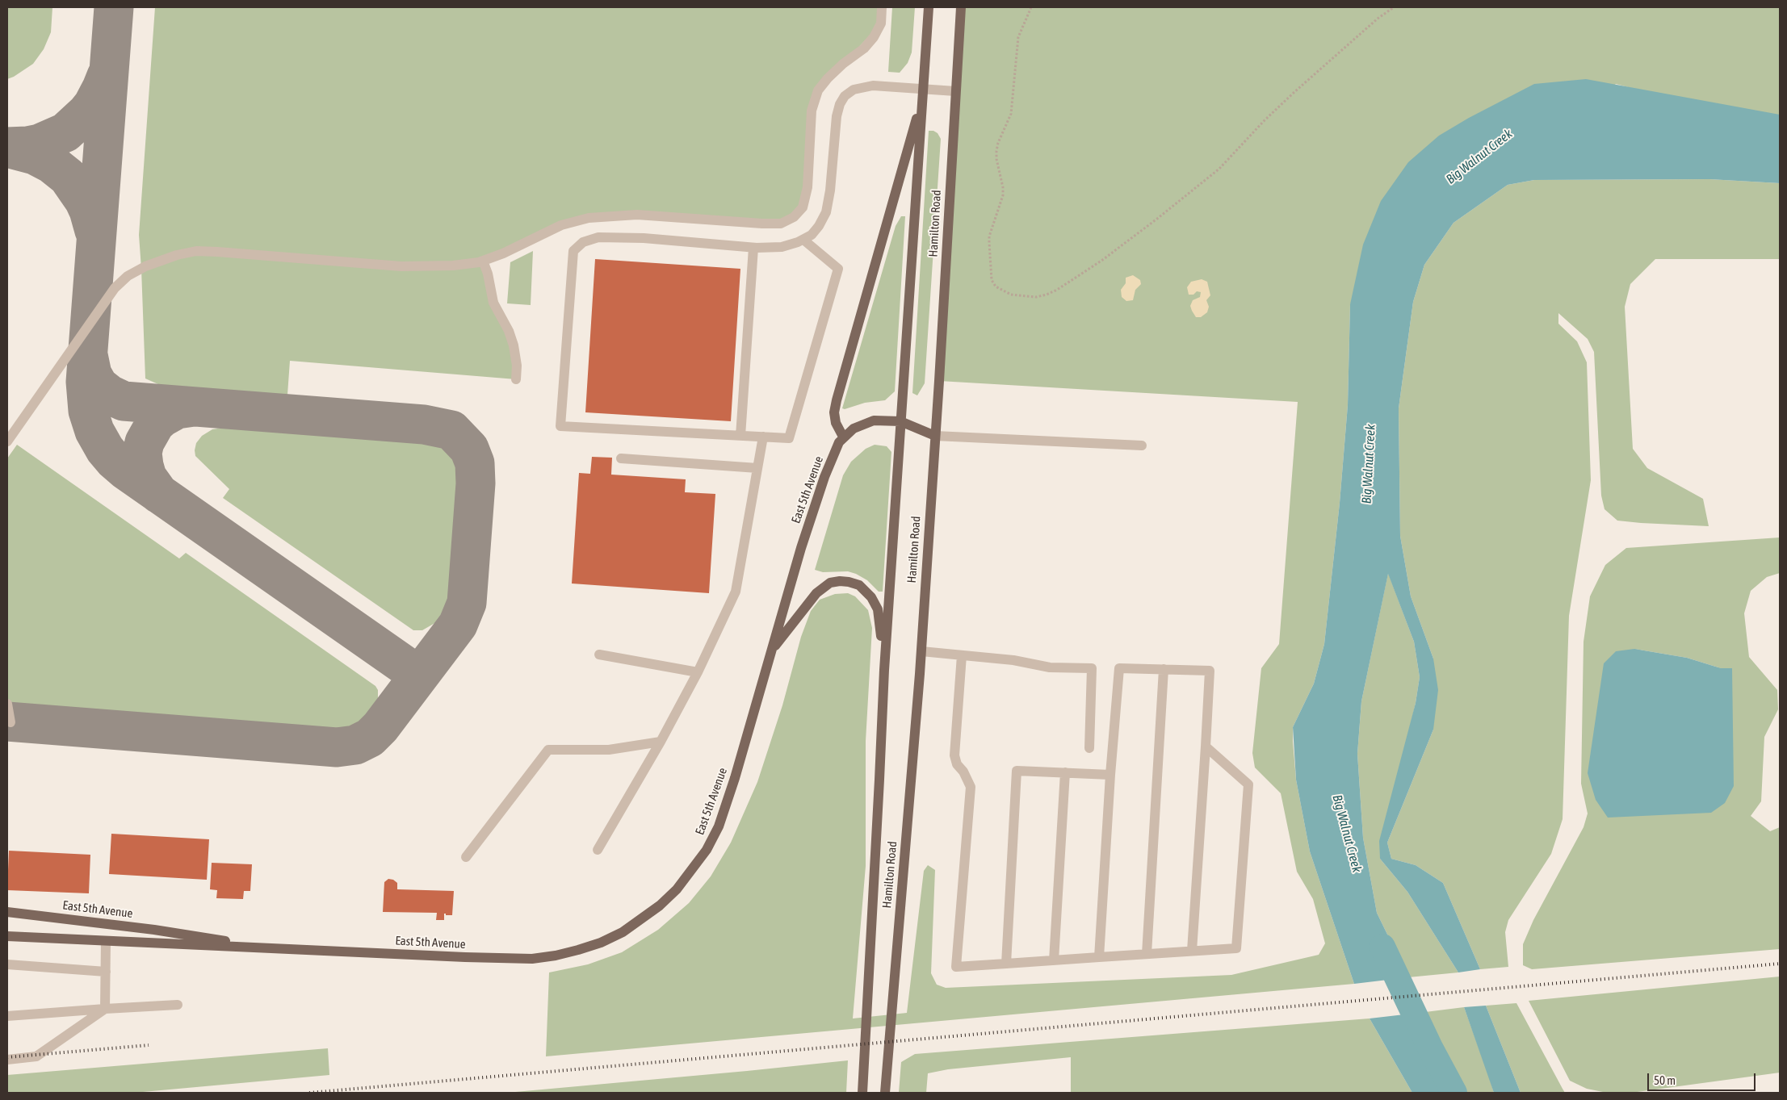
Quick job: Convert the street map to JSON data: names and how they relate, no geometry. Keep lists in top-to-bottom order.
{
  "streets": {
    "main road": ["Hamilton Road", "East 5th Avenue"]
  },
  "water": ["Big Walnut Creek"],
  "scale_bar": "50 m"
}
